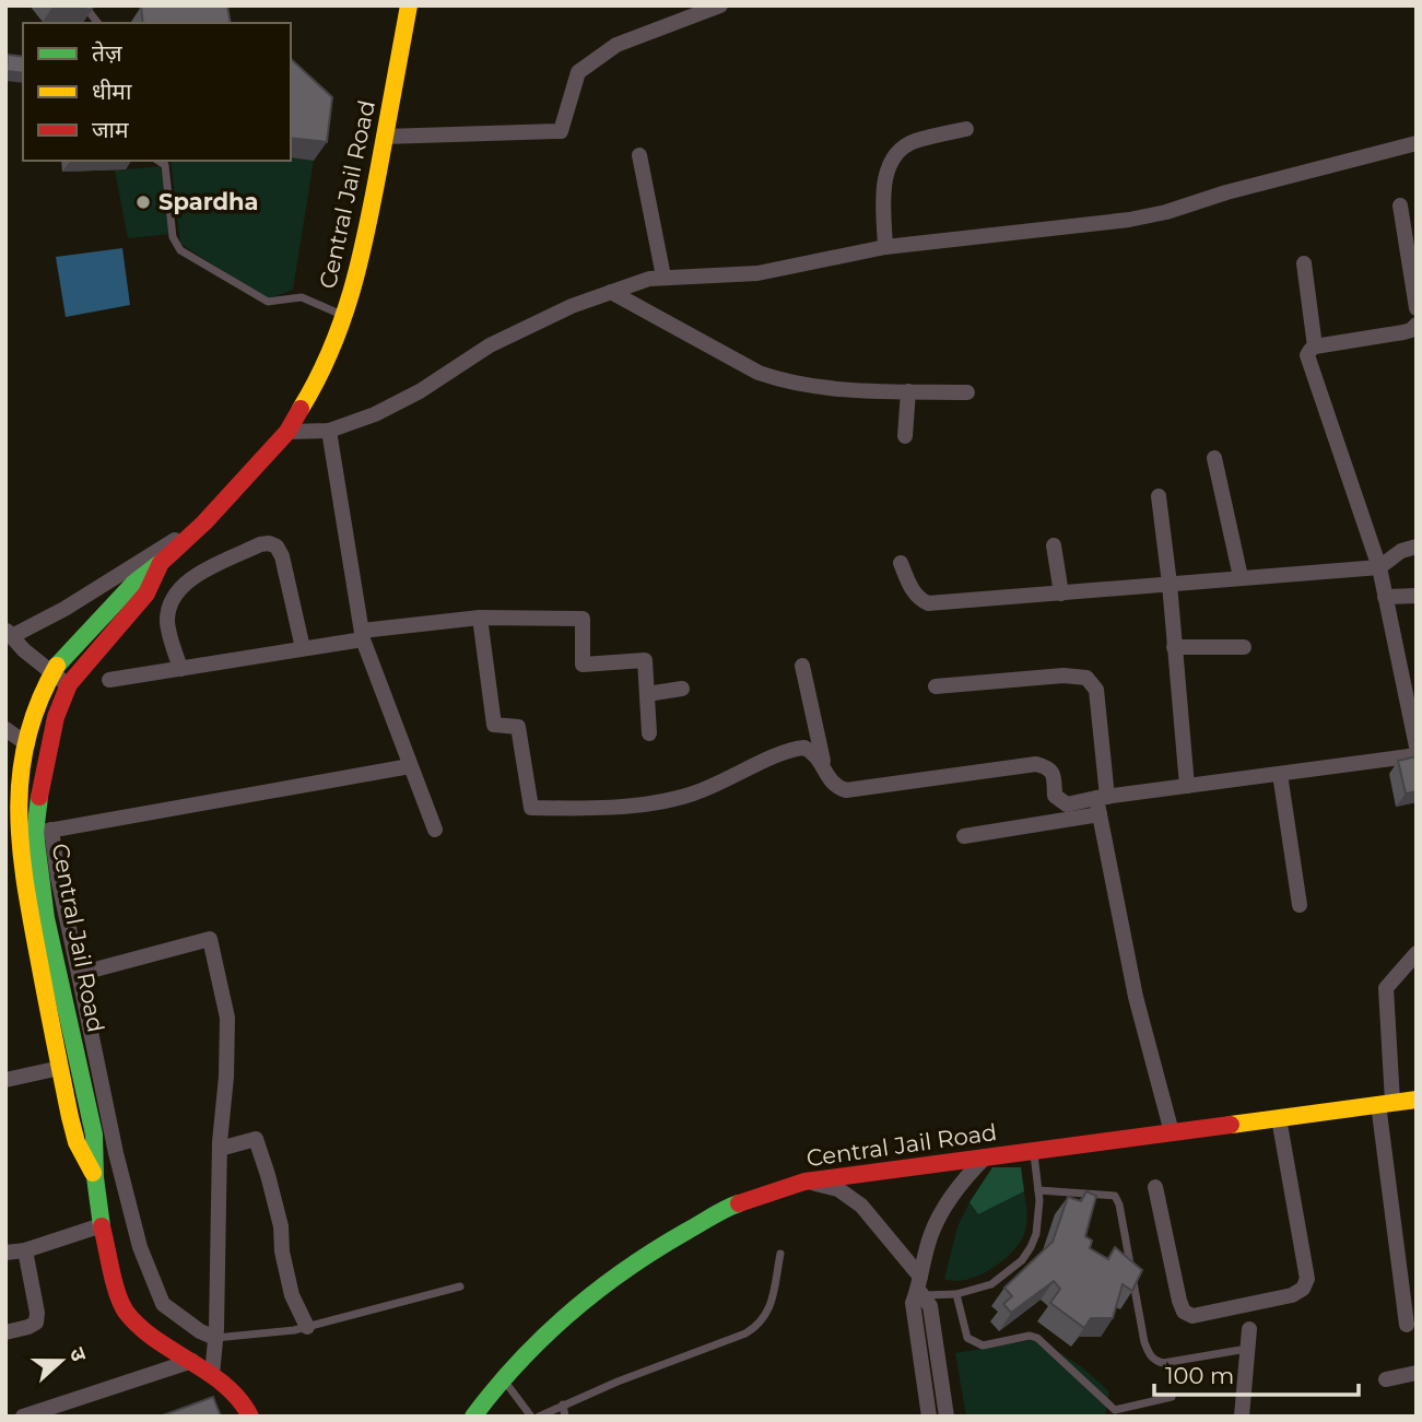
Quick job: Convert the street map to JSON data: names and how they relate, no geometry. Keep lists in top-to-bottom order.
{
  "streets": {
    "street": ["Central Jail Road"]
  },
  "places": ["Spardha"],
  "legend": ["तेज़", "धीमा", "जाम"],
  "scale_bar": "100 m",
  "north": "right"
}
